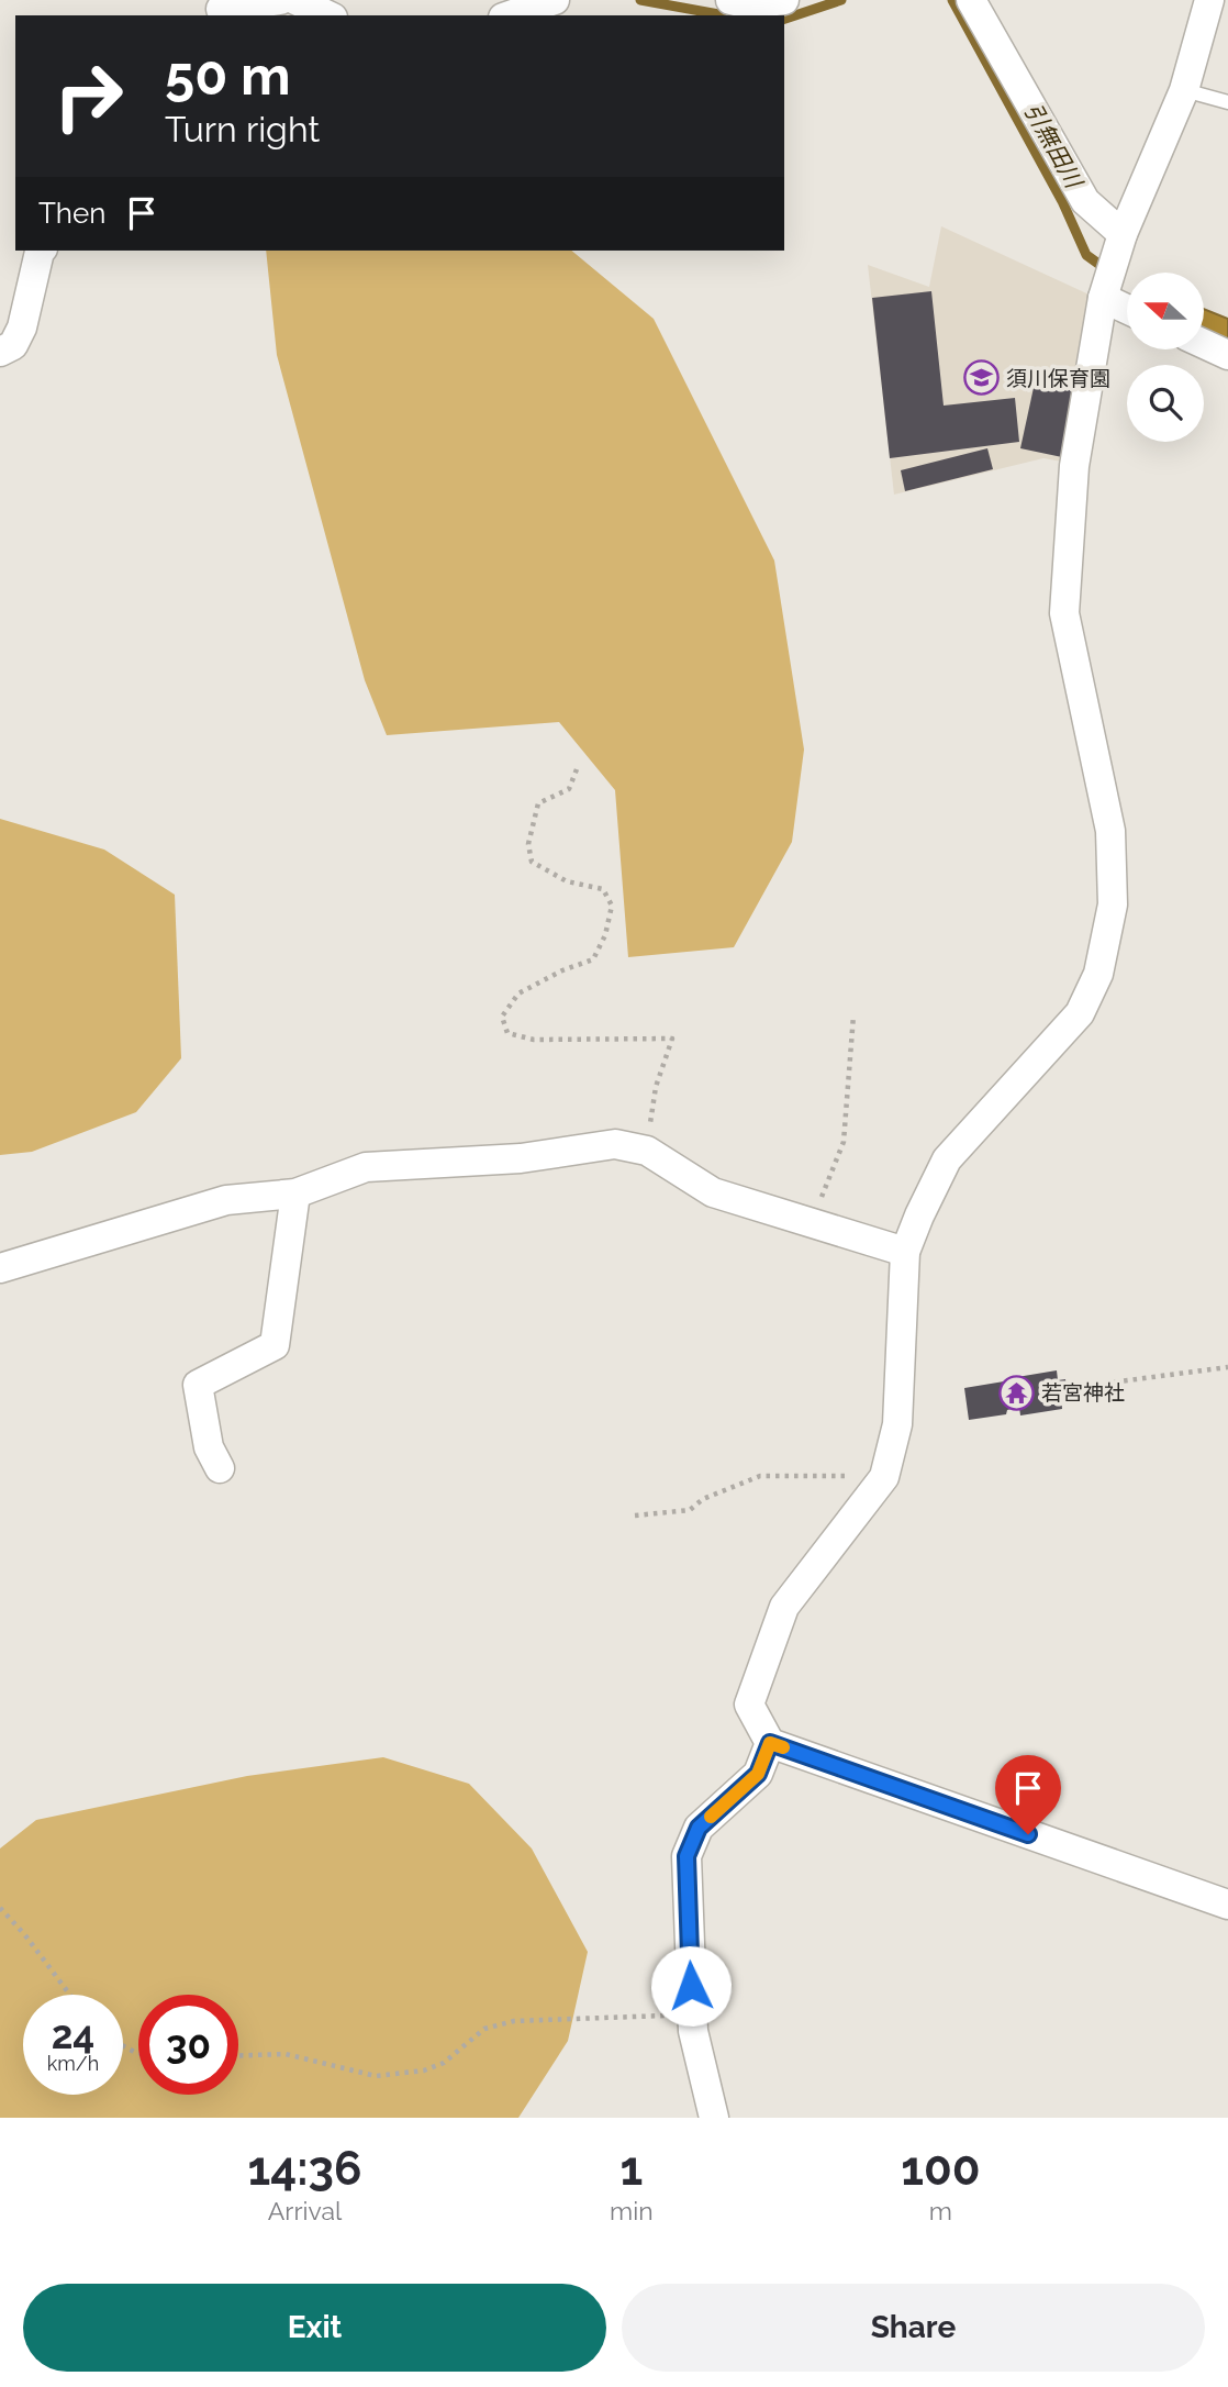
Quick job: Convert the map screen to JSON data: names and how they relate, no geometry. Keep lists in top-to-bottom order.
{
  "water": ["引無田川"],
  "places": {
    "school or university": ["須川保育園"],
    "temple": ["若宮神社"]
  },
  "north": "left",
  "page": {
    "turn": ["50 m", "Turn right"],
    "then": "Then",
    "speed": "24 km/h",
    "limit": "30",
    "eta": [
      "14:36",
      "Arrival",
      "1",
      "min",
      "100",
      "m"
    ],
    "buttons": ["Exit", "Share"]
  }
}
